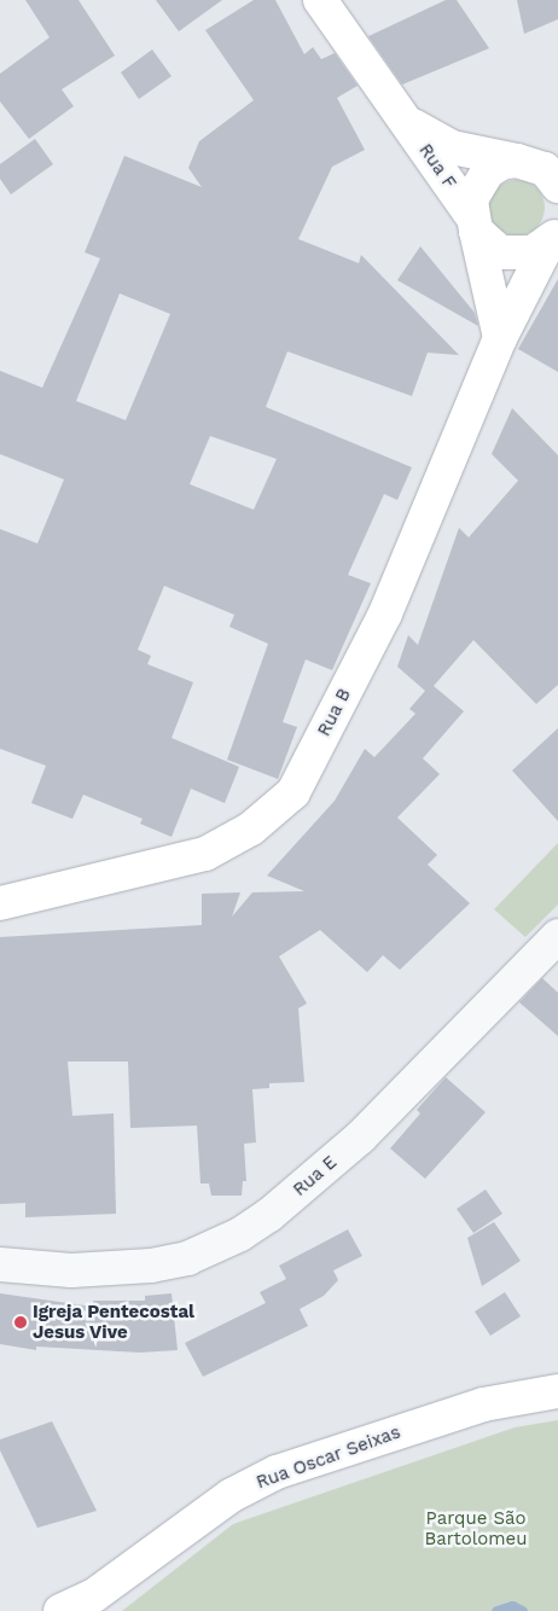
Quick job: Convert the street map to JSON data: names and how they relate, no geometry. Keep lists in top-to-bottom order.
{
  "streets": {
    "street": [
      "Rua F",
      "Rua B",
      "Rua E",
      "Rua Oscar Seixas"
    ]
  },
  "parks": ["Parque São Bartolomeu"],
  "places": ["Igreja Pentecostal Jesus Vive"]
}
